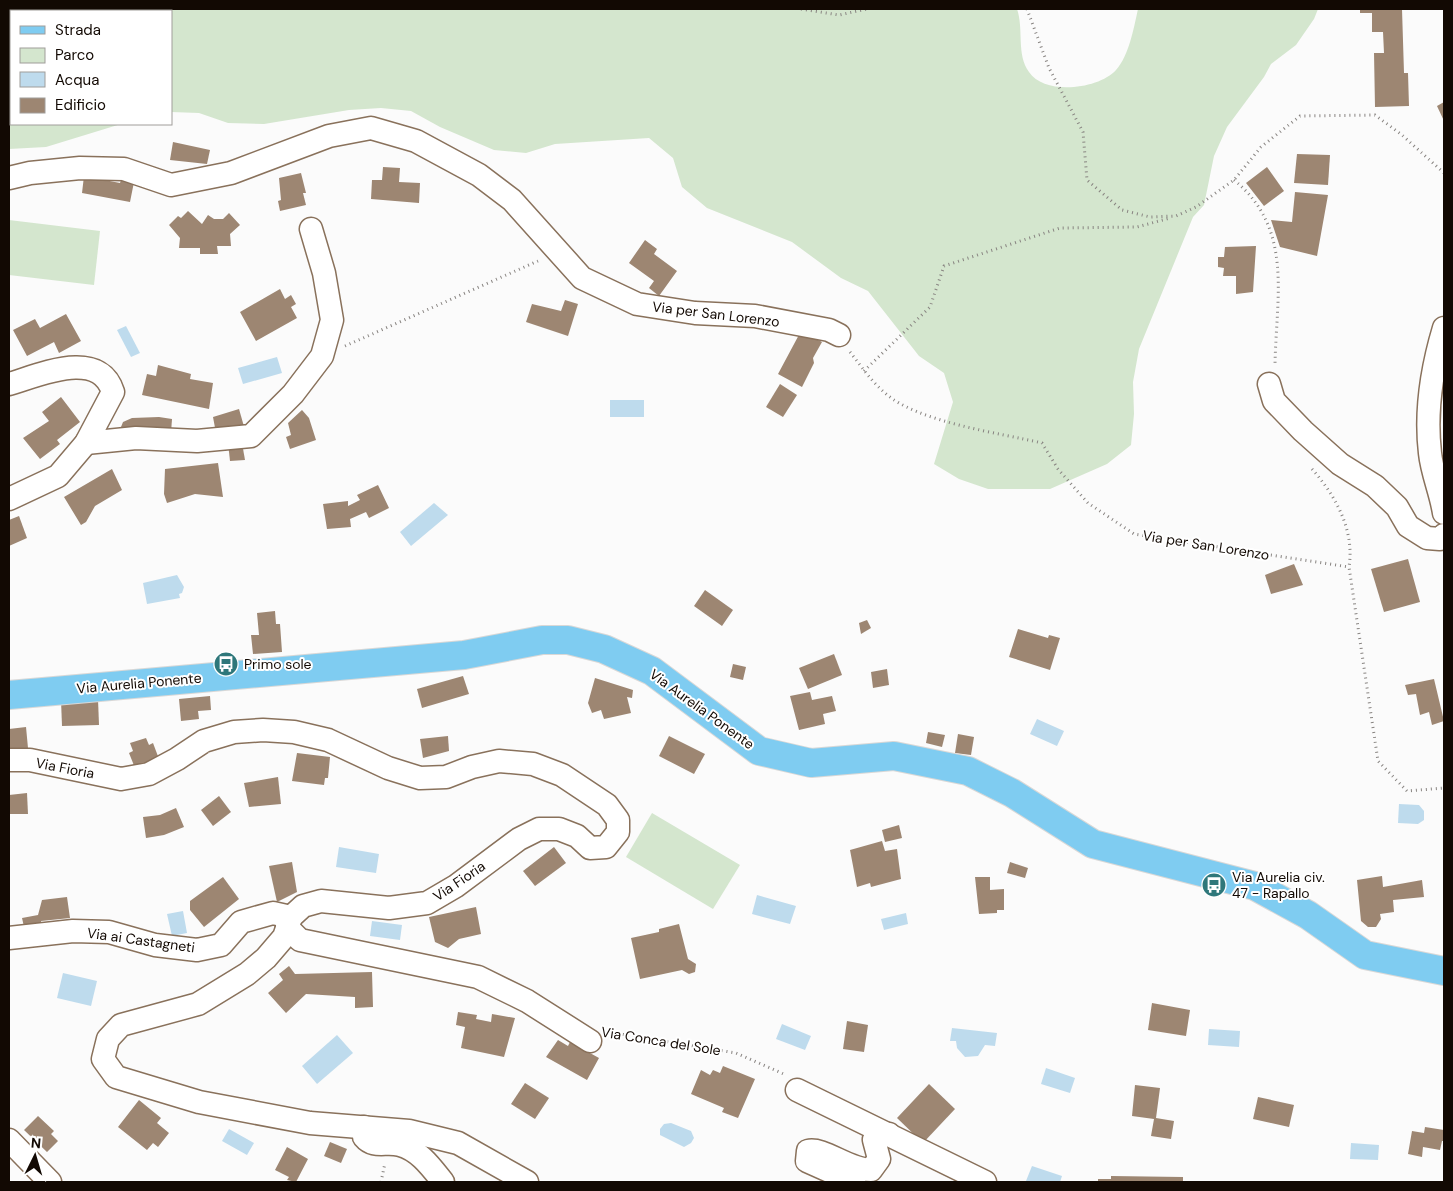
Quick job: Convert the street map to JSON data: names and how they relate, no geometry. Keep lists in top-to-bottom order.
{
  "streets": {
    "main road": ["Via Aurelia Ponente"],
    "street": [
      "Via per San Lorenzo",
      "Via Fioria",
      "Via ai Castagneti",
      "Via Conca del Sole"
    ]
  },
  "crossings": [
    ["Via Fioria", "Via ai Castagneti"],
    ["Via Fioria", "Via Conca del Sole"],
    ["Via ai Castagneti", "Via Conca del Sole"]
  ],
  "places": {
    "bus stop": ["Primo sole", "Via Aurelia civ. 47 - Rapallo"]
  },
  "legend": [
    "Strada",
    "Parco",
    "Acqua",
    "Edificio"
  ],
  "north": "top"
}
